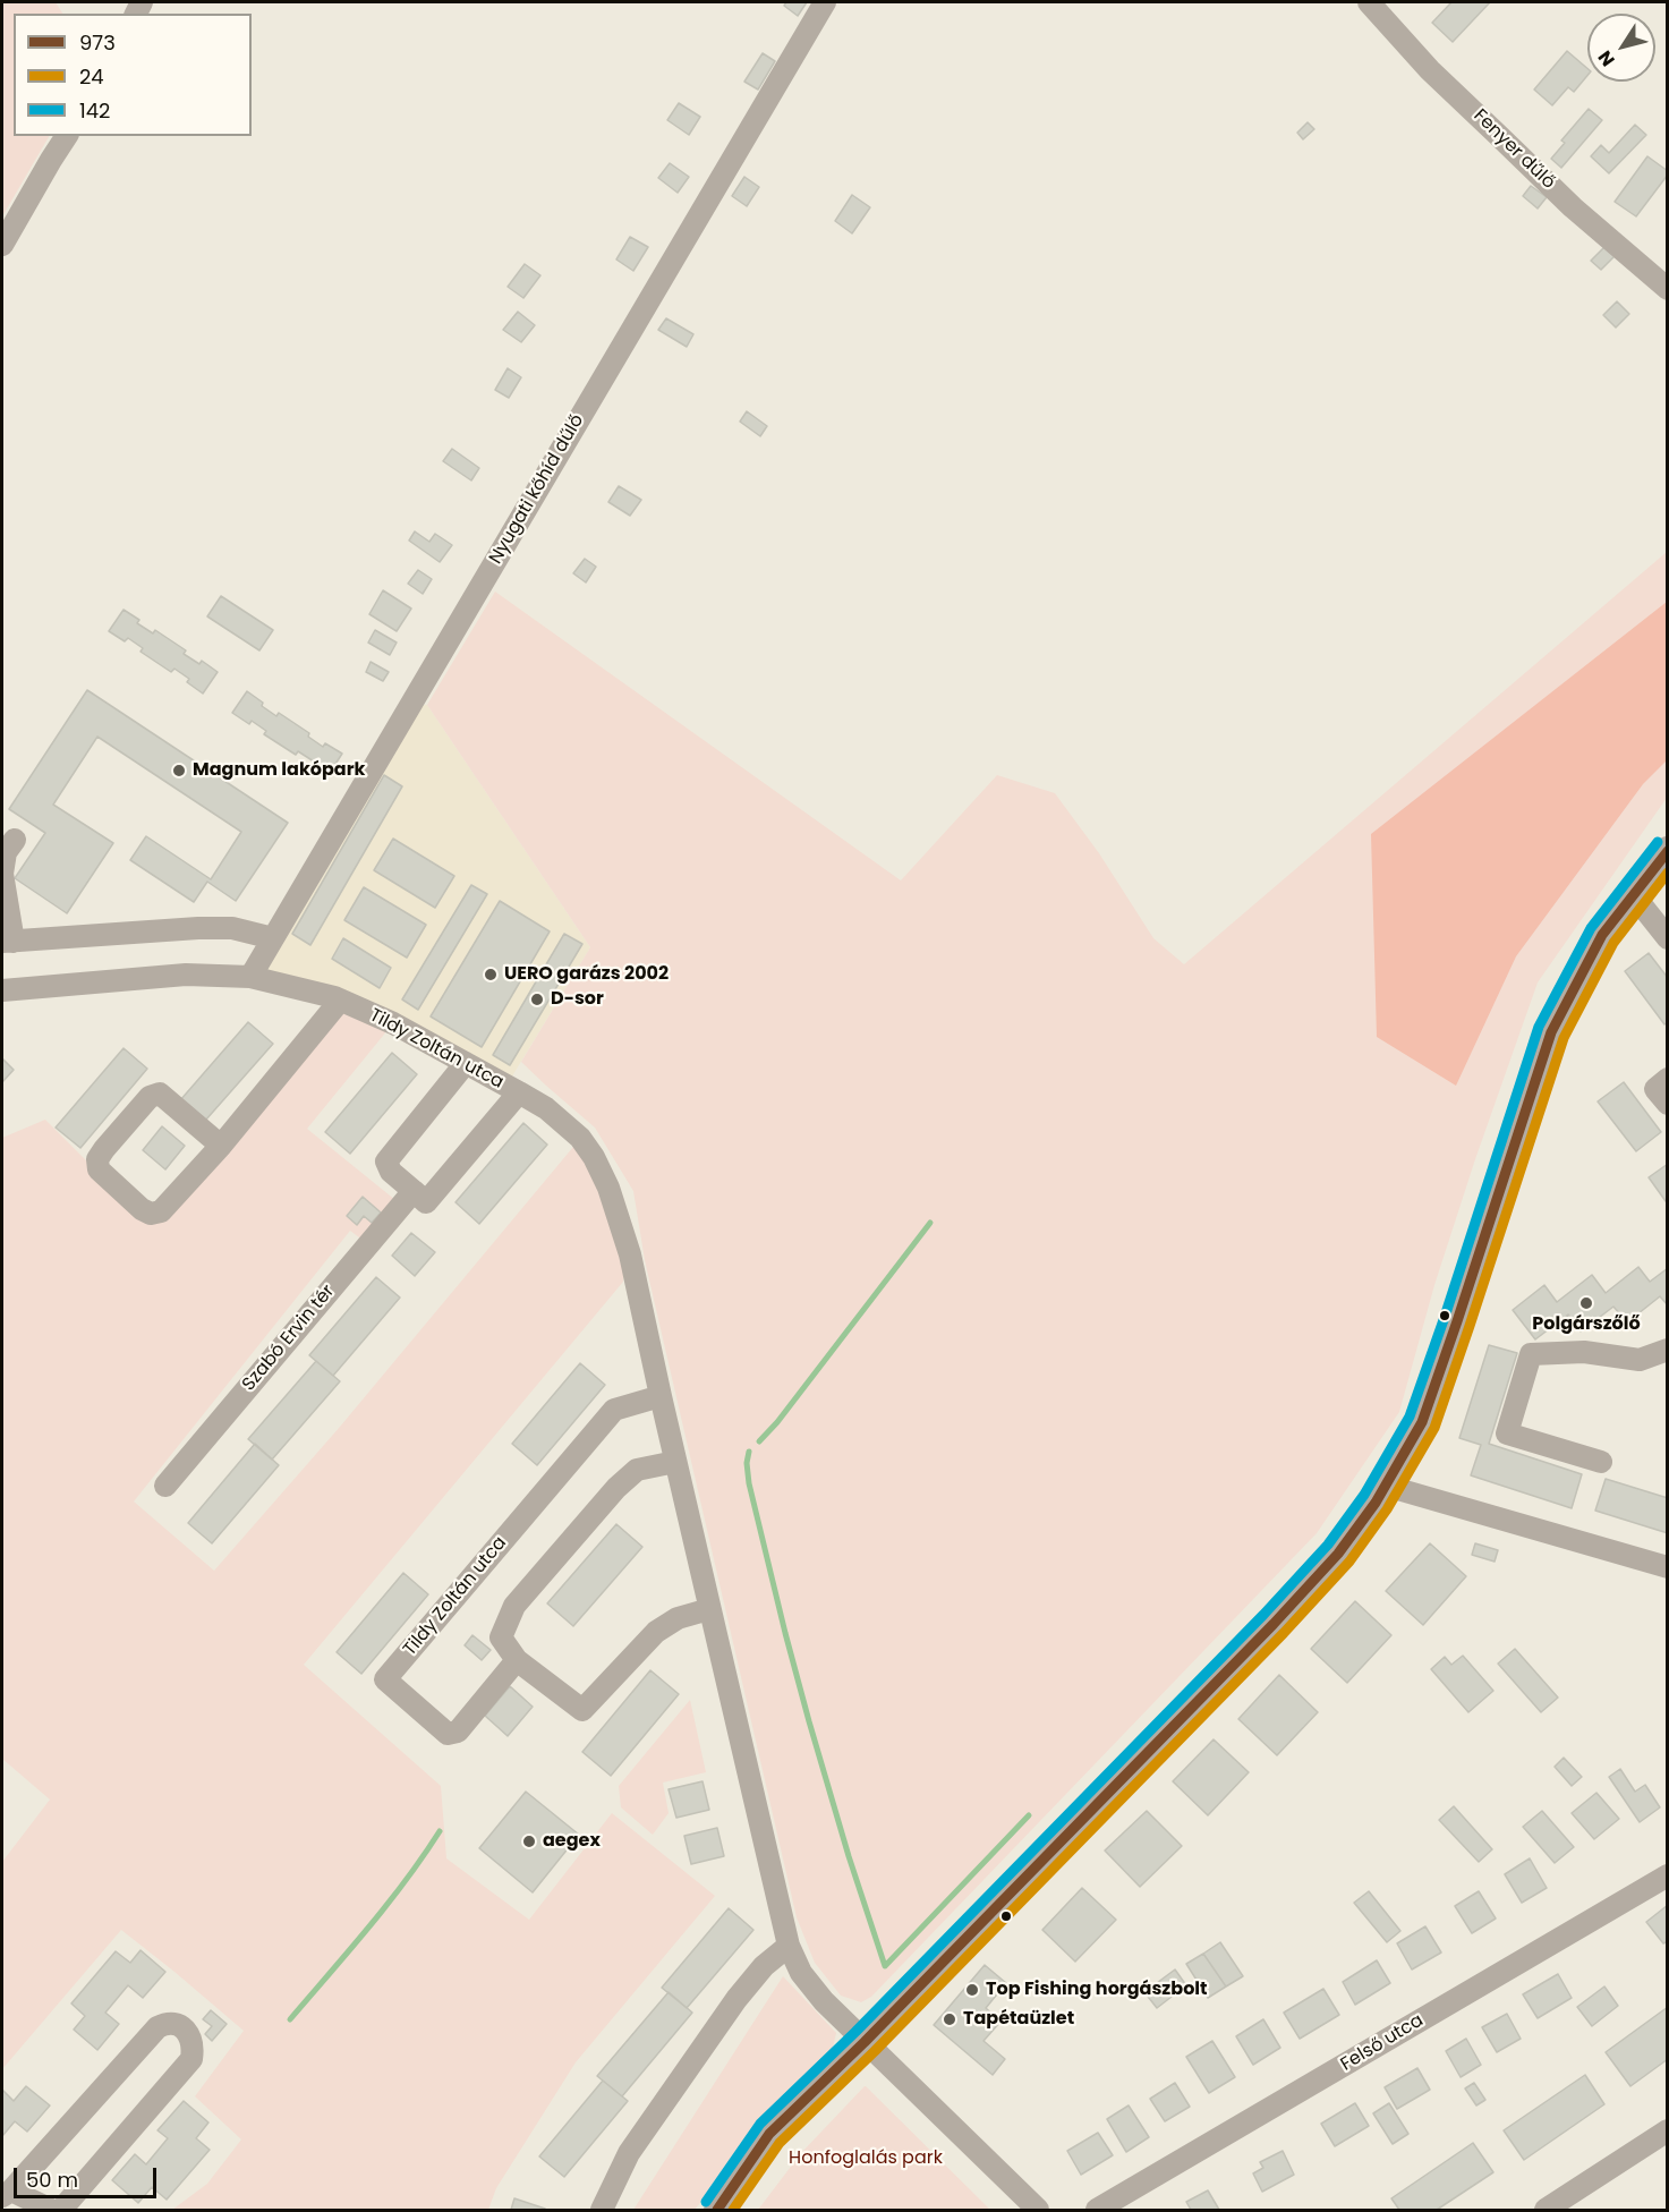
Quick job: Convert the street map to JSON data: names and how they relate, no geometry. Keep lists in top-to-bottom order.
{
  "streets": {
    "street": [
      "Fenyer dűlő",
      "Nyugati kőhíd dűlő",
      "Tildy Zoltán utca",
      "Szabó Ervin tér",
      "Felső utca"
    ]
  },
  "crossings": [
    ["Nyugati kőhíd dűlő", "Tildy Zoltán utca"]
  ],
  "parks": ["Honfoglalás park"],
  "places": [
    "Magnum lakópark",
    "UERO garázs 2002",
    "D-sor",
    "Polgárszőlő",
    "aegex",
    "Top Fishing horgászbolt",
    "Tapétaüzlet"
  ],
  "lines": ["transit line 142", "transit line 973", "transit line 24"],
  "legend": ["973", "24", "142"],
  "scale_bar": "50 m",
  "north": "bottom left"
}
